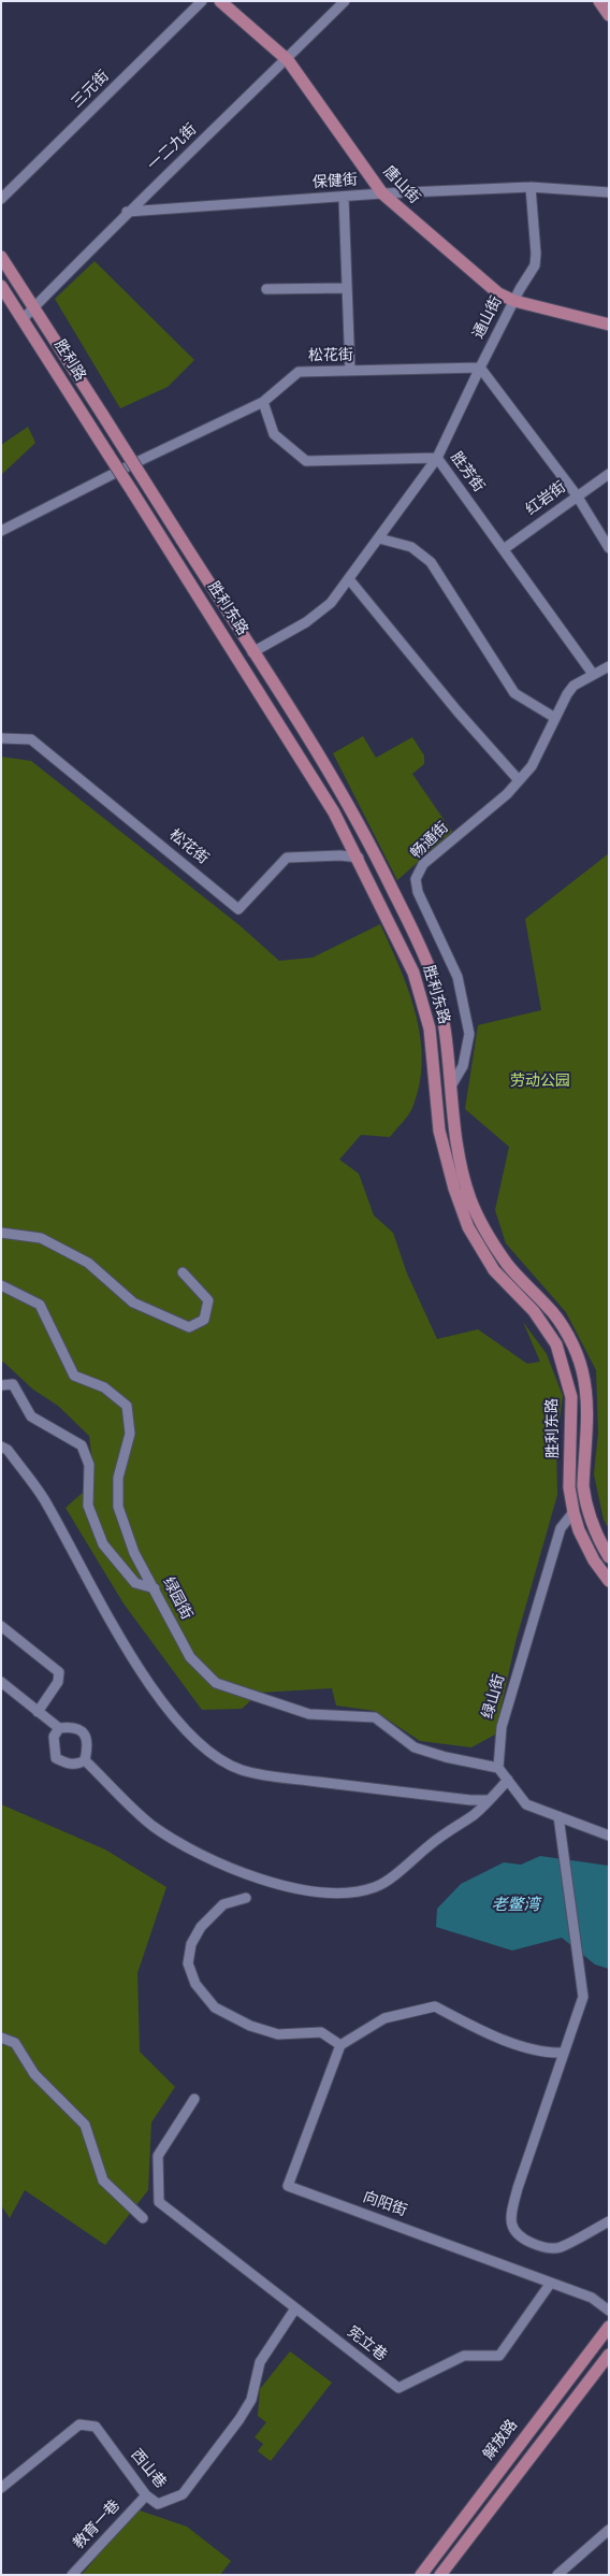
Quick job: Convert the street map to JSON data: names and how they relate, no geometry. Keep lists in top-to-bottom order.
{
  "streets": {
    "main road": [
      "唐山街",
      "胜利路",
      "胜利东路",
      "解放路"
    ],
    "street": [
      "三元街",
      "一二九街",
      "保健街",
      "通山街",
      "松花街",
      "胜芳街",
      "红岩街",
      "畅通街",
      "绿园街",
      "绿山街",
      "向阳街",
      "宪立巷",
      "西山巷",
      "教育一巷"
    ]
  },
  "crossings": [
    ["一二九街", "保健街"],
    ["一二九街", "唐山街"],
    ["一二九街", "胜利路"],
    ["保健街", "唐山街"],
    ["保健街", "通山街"],
    ["唐山街", "通山街"],
    ["通山街", "松花街"],
    ["通山街", "胜利路"],
    ["通山街", "胜芳街"],
    ["松花街", "胜芳街"],
    ["松花街", "胜利东路"],
    ["胜利路", "胜利东路"],
    ["胜利路", "畅通街"],
    ["胜芳街", "红岩街"],
    ["胜芳街", "畅通街"],
    ["胜利东路", "绿山街"],
    ["绿园街", "绿山街"],
    ["向阳街", "宪立巷"],
    ["宪立巷", "西山巷"],
    ["西山巷", "教育一巷"]
  ],
  "water": ["老鳖湾"],
  "parks": ["劳动公园"]
}
